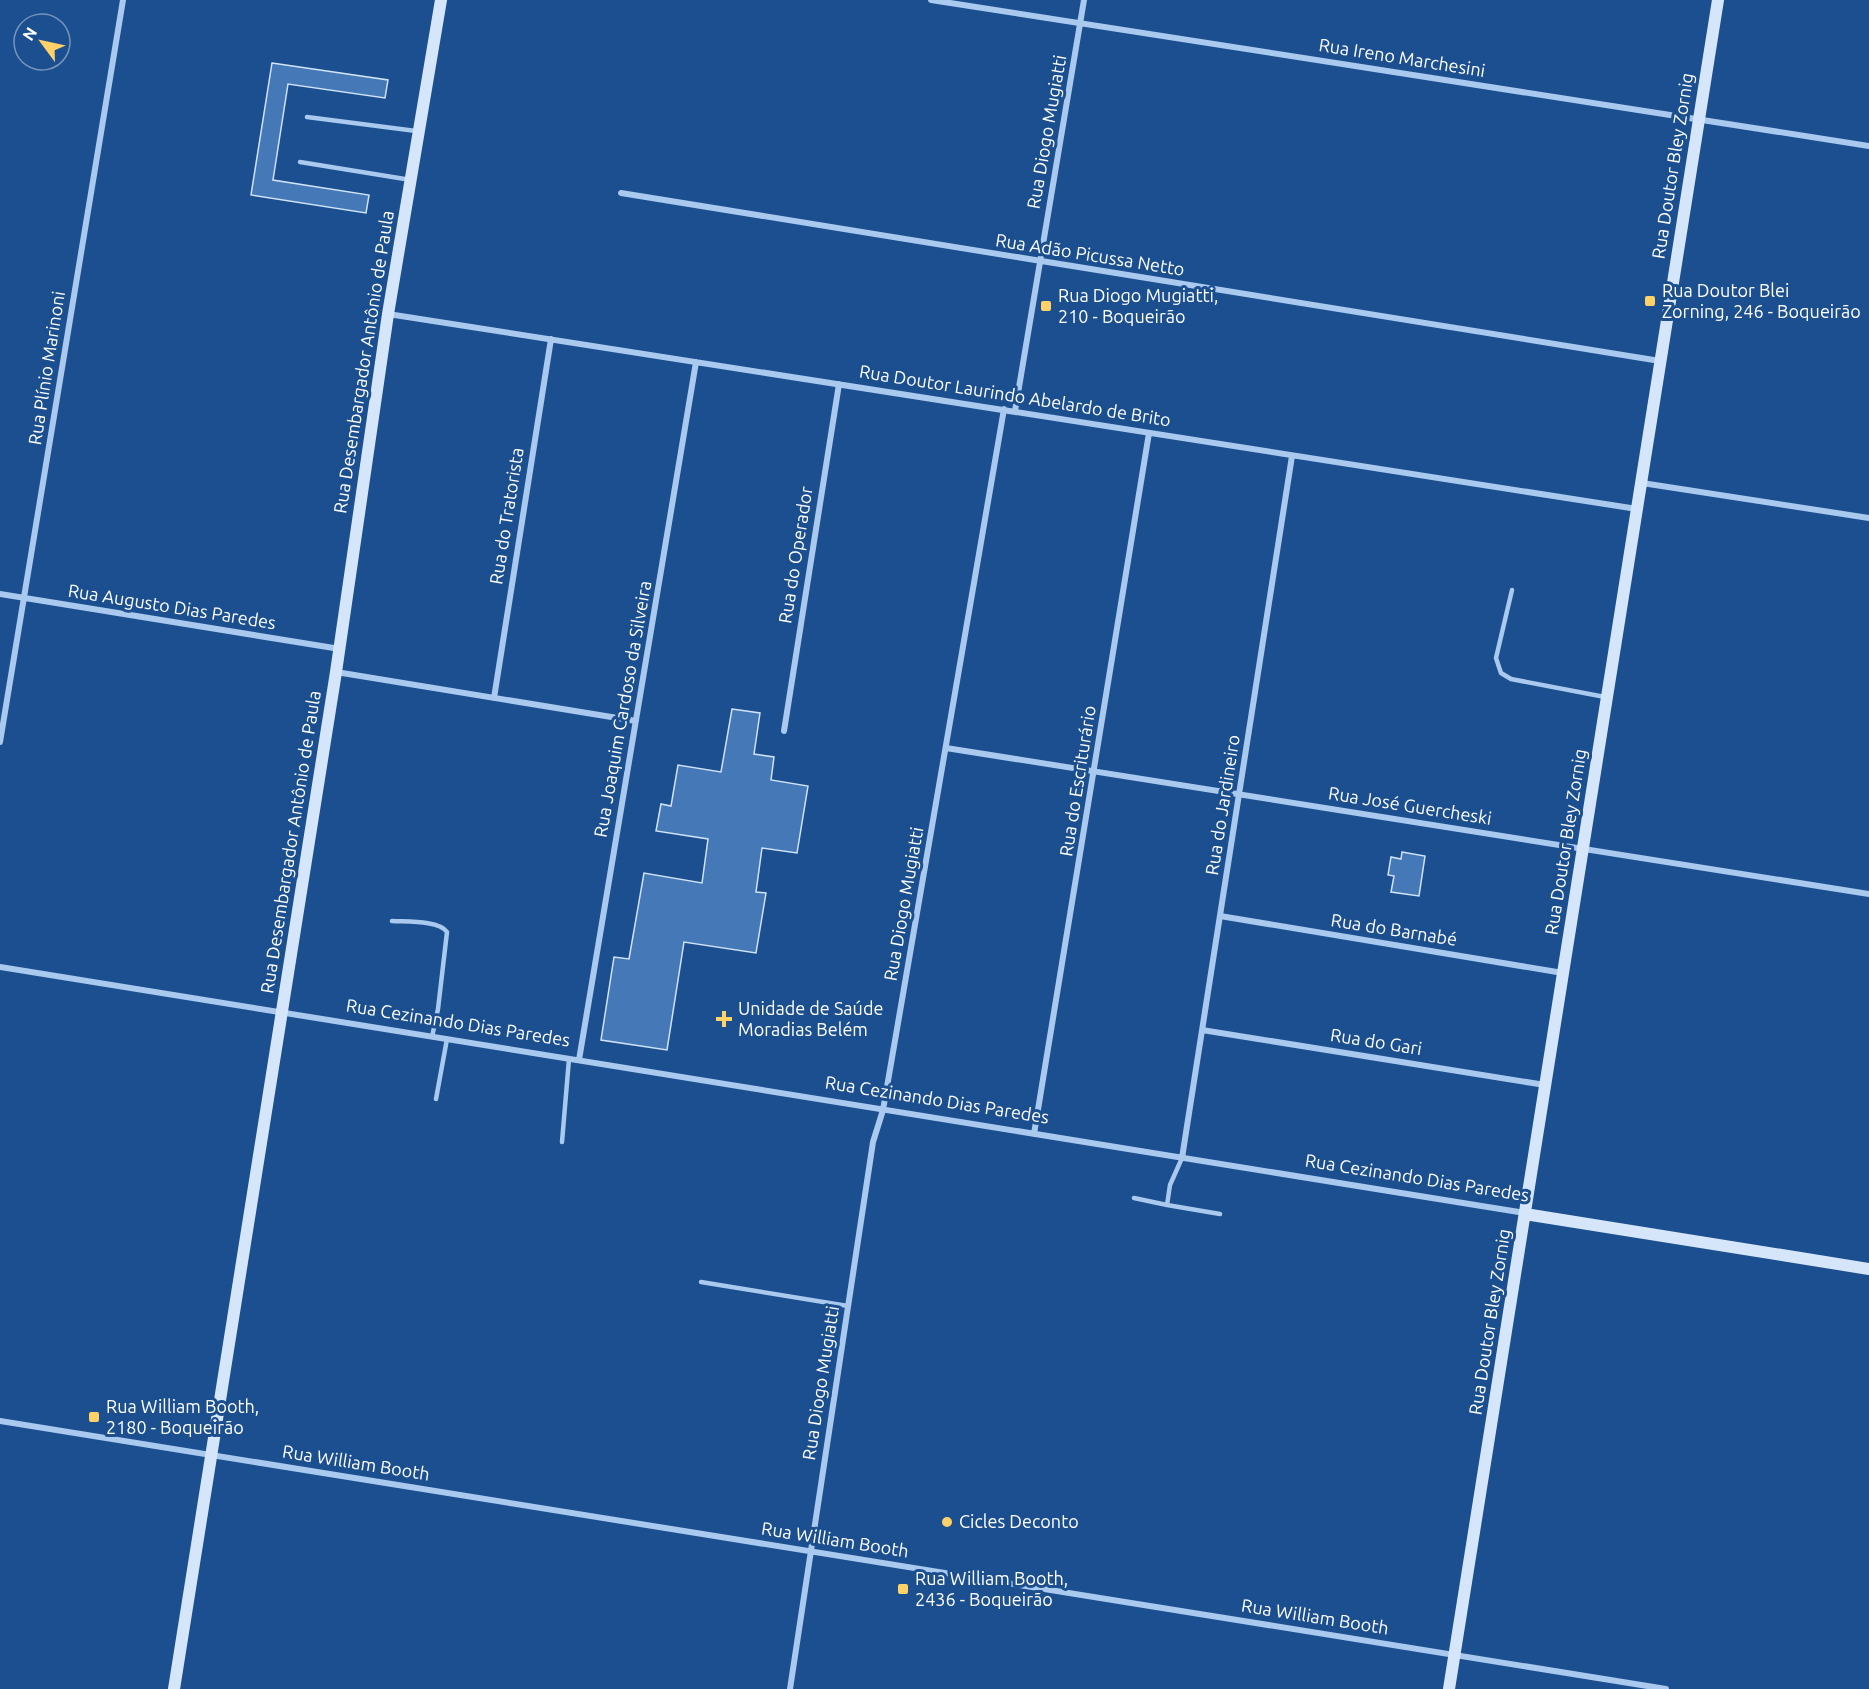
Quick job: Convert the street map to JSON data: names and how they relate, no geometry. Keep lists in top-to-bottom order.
{
  "streets": {
    "street": [
      "Rua Ireno Marchesini",
      "Rua Diogo Mugiatti",
      "Rua Doutor Bley Zornig",
      "Rua Adão Picussa Netto",
      "Rua Desembargador Antônio de Paula",
      "Rua Plínio Marinoni",
      "Rua Doutor Laurindo Abelardo de Brito",
      "Rua do Tratorista",
      "Rua do Operador",
      "Rua Augusto Dias Paredes",
      "Rua Joaquim Cardoso da Silveira",
      "Rua do Escriturário",
      "Rua do Jardineiro",
      "Rua José Guercheski",
      "Rua do Barnabé",
      "Rua Cezinando Dias Paredes",
      "Rua do Gari",
      "Rua William Booth"
    ]
  },
  "crossings": [
    ["Rua Ireno Marchesini", "Rua Diogo Mugiatti"],
    ["Rua Ireno Marchesini", "Rua Doutor Bley Zornig"],
    ["Rua Diogo Mugiatti", "Rua Adão Picussa Netto"],
    ["Rua Diogo Mugiatti", "Rua Doutor Laurindo Abelardo de Brito"],
    ["Rua Diogo Mugiatti", "Rua José Guercheski"],
    ["Rua Diogo Mugiatti", "Rua Cezinando Dias Paredes"],
    ["Rua Diogo Mugiatti", "Rua William Booth"],
    ["Rua Doutor Bley Zornig", "Rua Adão Picussa Netto"],
    ["Rua Doutor Bley Zornig", "Rua Doutor Laurindo Abelardo de Brito"],
    ["Rua Doutor Bley Zornig", "Rua José Guercheski"],
    ["Rua Doutor Bley Zornig", "Rua do Barnabé"],
    ["Rua Doutor Bley Zornig", "Rua Cezinando Dias Paredes"],
    ["Rua Doutor Bley Zornig", "Rua do Gari"],
    ["Rua Doutor Bley Zornig", "Rua William Booth"],
    ["Rua Desembargador Antônio de Paula", "Rua Doutor Laurindo Abelardo de Brito"],
    ["Rua Desembargador Antônio de Paula", "Rua Augusto Dias Paredes"],
    ["Rua Desembargador Antônio de Paula", "Rua Cezinando Dias Paredes"],
    ["Rua Desembargador Antônio de Paula", "Rua William Booth"],
    ["Rua Plínio Marinoni", "Rua Augusto Dias Paredes"],
    ["Rua Doutor Laurindo Abelardo de Brito", "Rua do Tratorista"],
    ["Rua Doutor Laurindo Abelardo de Brito", "Rua do Operador"],
    ["Rua Doutor Laurindo Abelardo de Brito", "Rua Joaquim Cardoso da Silveira"],
    ["Rua Doutor Laurindo Abelardo de Brito", "Rua do Escriturário"],
    ["Rua Doutor Laurindo Abelardo de Brito", "Rua do Jardineiro"],
    ["Rua Joaquim Cardoso da Silveira", "Rua Cezinando Dias Paredes"],
    ["Rua do Escriturário", "Rua José Guercheski"],
    ["Rua do Escriturário", "Rua Cezinando Dias Paredes"],
    ["Rua do Jardineiro", "Rua José Guercheski"],
    ["Rua do Jardineiro", "Rua do Barnabé"],
    ["Rua do Jardineiro", "Rua Cezinando Dias Paredes"],
    ["Rua do Jardineiro", "Rua do Gari"]
  ],
  "places": {
    "transit": [
      "Rua Doutor Blei Zorning, 246 - Boqueirão",
      "Rua Diogo Mugiatti, 210 - Boqueirão",
      "Rua William Booth, 2180 - Boqueirão",
      "Rua William Booth, 2436 - Boqueirão"
    ],
    "health": ["Unidade de Saúde Moradias Belém"],
    "other": ["Cicles Deconto"]
  },
  "north": "top left"
}
